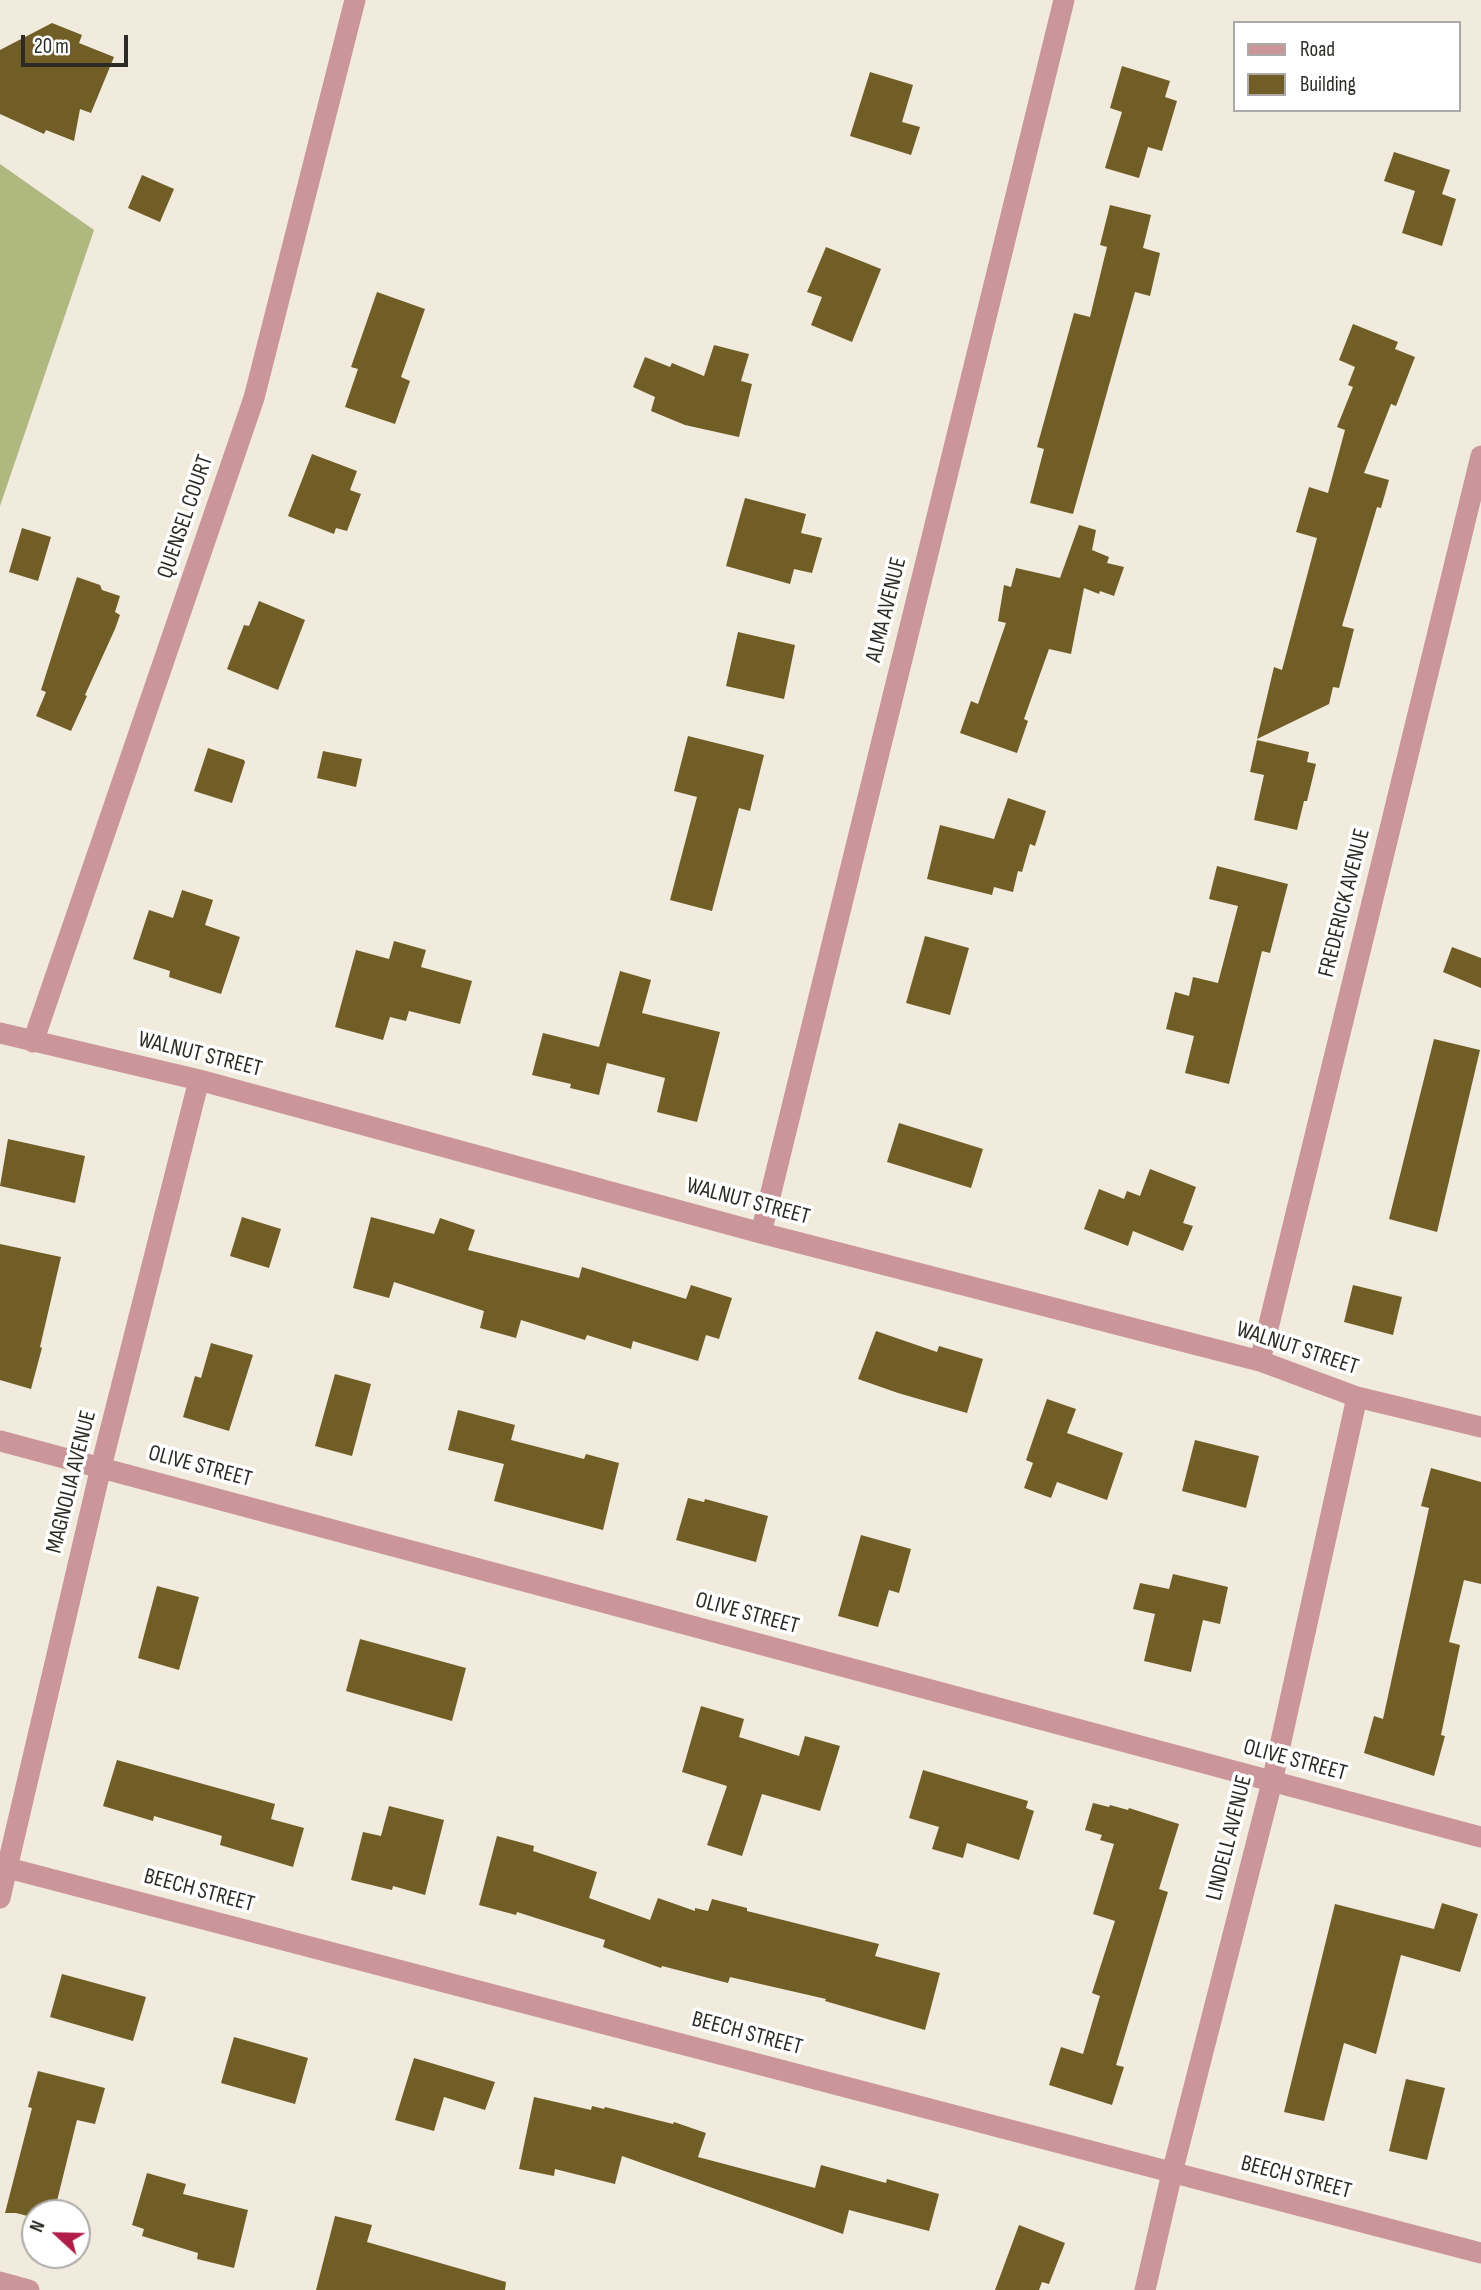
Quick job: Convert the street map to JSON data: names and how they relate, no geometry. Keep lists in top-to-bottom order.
{
  "streets": {
    "street": [
      "QUENSEL COURT",
      "ALMA AVENUE",
      "FREDERICK AVENUE",
      "WALNUT STREET",
      "OLIVE STREET",
      "MAGNOLIA AVENUE",
      "LINDELL AVENUE",
      "BEECH STREET"
    ]
  },
  "crossings": [
    ["QUENSEL COURT", "WALNUT STREET"],
    ["ALMA AVENUE", "WALNUT STREET"],
    ["FREDERICK AVENUE", "WALNUT STREET"],
    ["WALNUT STREET", "MAGNOLIA AVENUE"],
    ["WALNUT STREET", "LINDELL AVENUE"],
    ["OLIVE STREET", "MAGNOLIA AVENUE"],
    ["OLIVE STREET", "LINDELL AVENUE"],
    ["MAGNOLIA AVENUE", "BEECH STREET"],
    ["LINDELL AVENUE", "BEECH STREET"]
  ],
  "legend": ["Road", "Building"],
  "scale_bar": "20 m",
  "north": "left"
}
